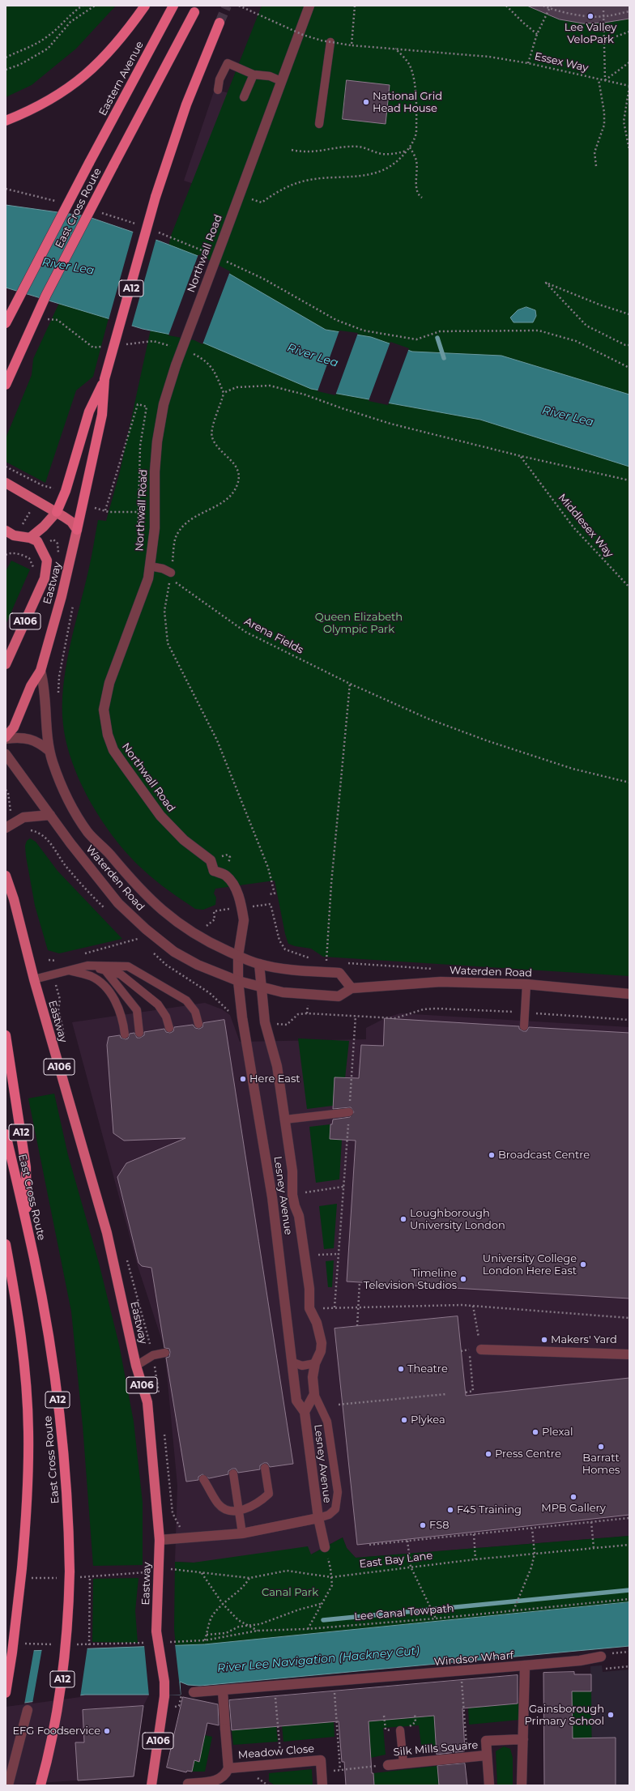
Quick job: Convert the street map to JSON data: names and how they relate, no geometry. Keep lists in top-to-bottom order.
{
  "streets": {
    "highway": ["Eastern Avenue", "East Cross Route", "A12"],
    "main road": ["Eastway", "A106"],
    "street": [
      "Northwall Road",
      "Waterden Road",
      "Lesney Avenue",
      "Windsor Wharf",
      "Silk Mills Square",
      "Meadow Close"
    ],
    "path": [
      "Essex Way",
      "Middlesex Way",
      "Arena Fields",
      "East Bay Lane",
      "Lee Canal Towpath"
    ]
  },
  "crossings": [
    ["Eastern Avenue", "East Cross Route"],
    ["East Cross Route", "A12"],
    ["Northwall Road", "Waterden Road"],
    ["Northwall Road", "Lesney Avenue"],
    ["A12", "Eastway"],
    ["Eastway", "Waterden Road"],
    ["Waterden Road", "Lesney Avenue"],
    ["Windsor Wharf", "Meadow Close"]
  ],
  "water": ["River Lea", "River Lee Navigation (Hackney Cut)"],
  "parks": ["Queen Elizabeth Olympic Park", "Canal Park"],
  "places": [
    "Lee Valley VeloPark",
    "National Grid Head House",
    "Here East",
    "Broadcast Centre",
    "Loughborough University London",
    "University College London Here East",
    "Timeline Television Studios",
    "Makers' Yard",
    "Theatre",
    "Plykea",
    "Plexal",
    "Barratt Homes",
    "Press Centre",
    "MPB Gallery",
    "F45 Training",
    "FS8",
    "Gainsborough Primary School",
    "EFG Foodservice"
  ]
}
